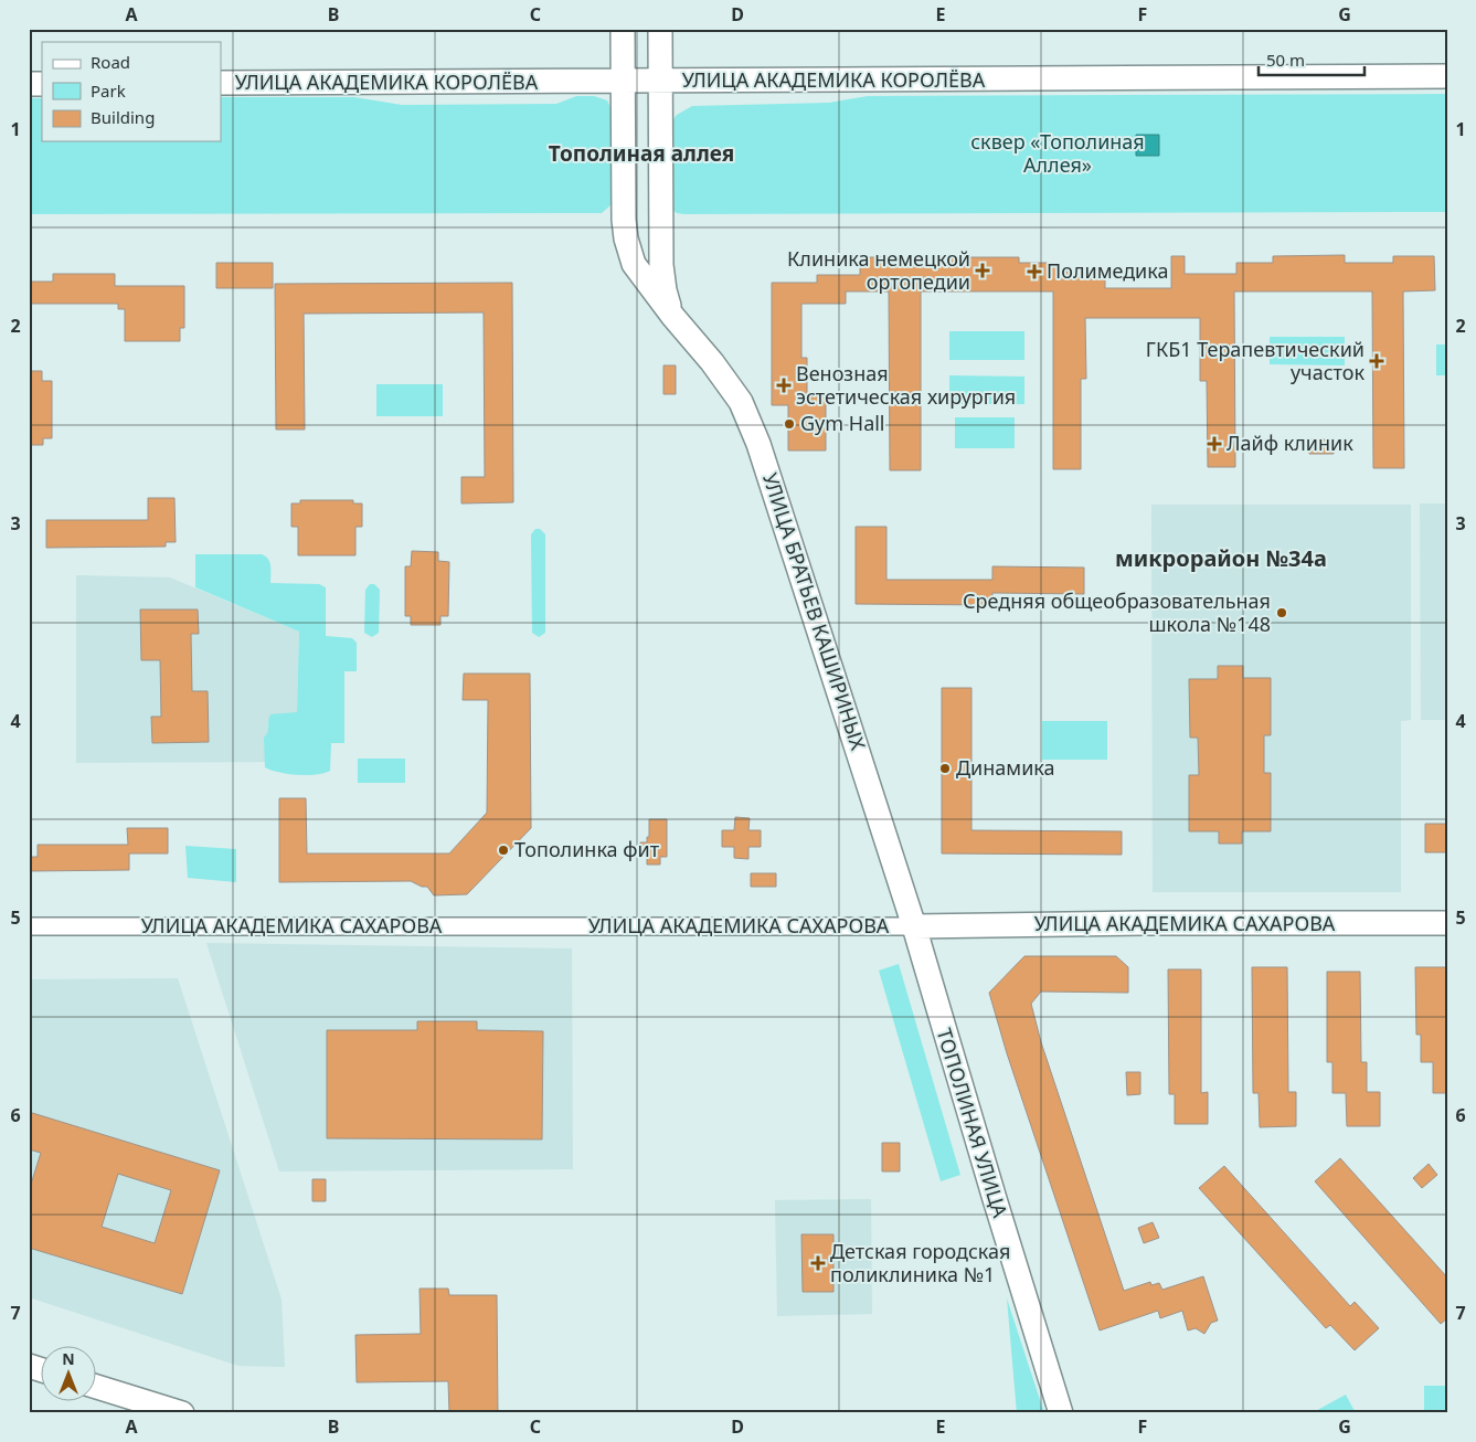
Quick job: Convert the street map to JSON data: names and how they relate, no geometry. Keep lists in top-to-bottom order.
{
  "streets": {
    "street": [
      "УЛИЦА АКАДЕМИКА КОРОЛЁВА",
      "УЛИЦА БРАТЬЕВ КАШИРИНЫХ",
      "УЛИЦА АКАДЕМИКА САХАРОВА",
      "ТОПОЛИНАЯ УЛИЦА"
    ]
  },
  "crossings": [
    ["УЛИЦА АКАДЕМИКА КОРОЛЁВА", "УЛИЦА БРАТЬЕВ КАШИРИНЫХ"],
    ["УЛИЦА БРАТЬЕВ КАШИРИНЫХ", "УЛИЦА АКАДЕМИКА САХАРОВА"],
    ["УЛИЦА БРАТЬЕВ КАШИРИНЫХ", "ТОПОЛИНАЯ УЛИЦА"],
    ["УЛИЦА АКАДЕМИКА САХАРОВА", "ТОПОЛИНАЯ УЛИЦА"]
  ],
  "districts": ["Тополиная аллея", "микрорайон №34а"],
  "parks": ["сквер «Тополиная Аллея»"],
  "places": {
    "health": [
      "Клиника немецкой ортопедии",
      "Полимедика",
      "ГКБ1 Терапевтический участок",
      "Венозная эстетическая хирургия",
      "Лайф клиник",
      "Детская городская поликлиника №1"
    ],
    "other": [
      "Gym Hall",
      "Средняя общеобразовательная школа №148",
      "Динамика",
      "Тополинка фит"
    ]
  },
  "legend": ["Road", "Park", "Building"],
  "scale_bar": "50 m",
  "north": "top",
  "grid": {
    "columns": [
      "A",
      "B",
      "C",
      "D",
      "E",
      "F",
      "G"
    ],
    "rows": [
      "1",
      "2",
      "3",
      "4",
      "5",
      "6",
      "7"
    ]
  }
}
